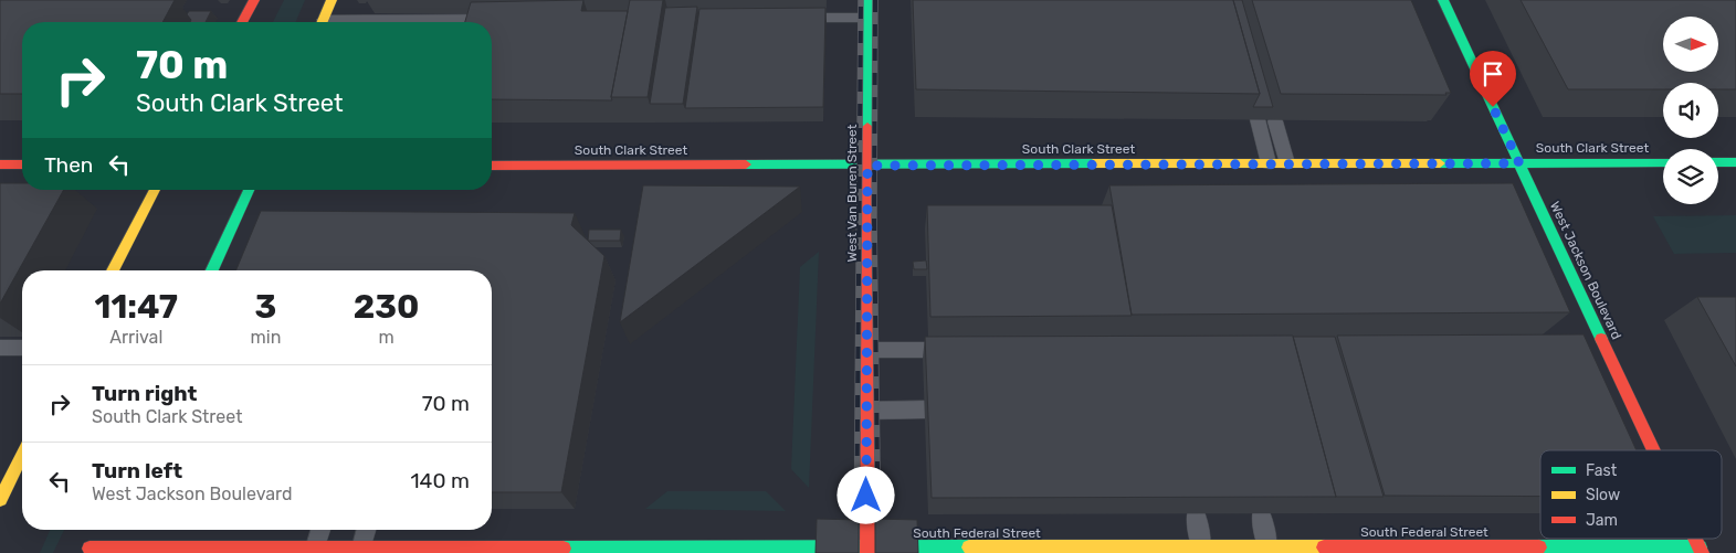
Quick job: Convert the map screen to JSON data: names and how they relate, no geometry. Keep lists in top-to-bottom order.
{
  "streets": {
    "main road": [
      "South Clark Street",
      "West Van Buren Street",
      "West Jackson Boulevard",
      "South Federal Street"
    ]
  },
  "crossings": [
    ["South Clark Street", "West Van Buren Street"],
    ["South Clark Street", "West Jackson Boulevard"],
    ["West Van Buren Street", "South Federal Street"]
  ],
  "legend": ["Fast", "Slow", "Jam"],
  "north": "right",
  "page": {
    "turn": ["70 m", "South Clark Street"],
    "then": "Then",
    "eta": [
      "11:47",
      "Arrival",
      "3",
      "min",
      "230",
      "m"
    ],
    "list": [
      {
        "name": "Turn right",
        "note": "South Clark Street",
        "value": "70 m"
      },
      {
        "name": "Turn left",
        "note": "West Jackson Boulevard",
        "value": "140 m"
      }
    ]
  }
}
